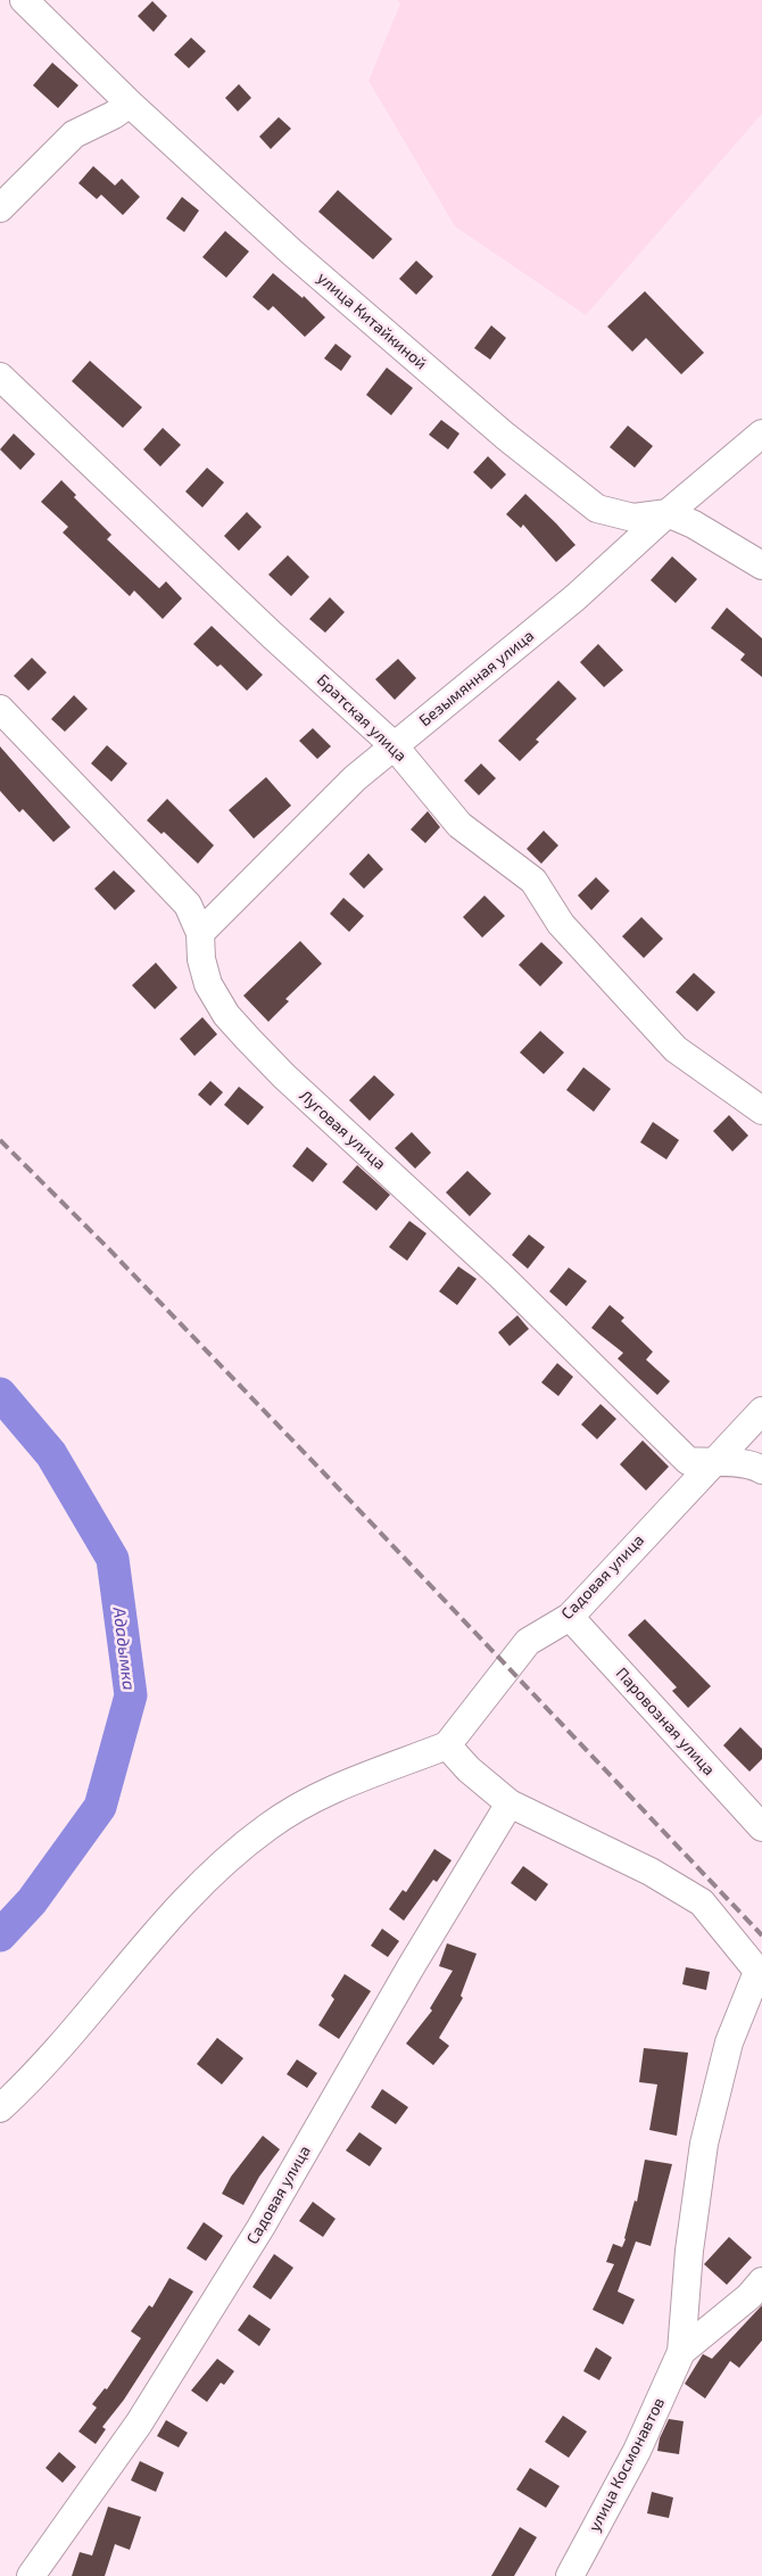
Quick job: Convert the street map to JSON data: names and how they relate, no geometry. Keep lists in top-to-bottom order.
{
  "streets": {
    "street": [
      "улица Китайкиной",
      "Безымянная улица",
      "Братская улица",
      "Луговая улица",
      "Садовая улица",
      "Паровозная улица",
      "улица Космонавтов"
    ]
  },
  "crossings": [
    ["улица Китайкиной", "Безымянная улица"],
    ["Безымянная улица", "Братская улица"],
    ["Безымянная улица", "Луговая улица"],
    ["Луговая улица", "Садовая улица"],
    ["Садовая улица", "Паровозная улица"]
  ],
  "water": ["Ададымка"]
}
